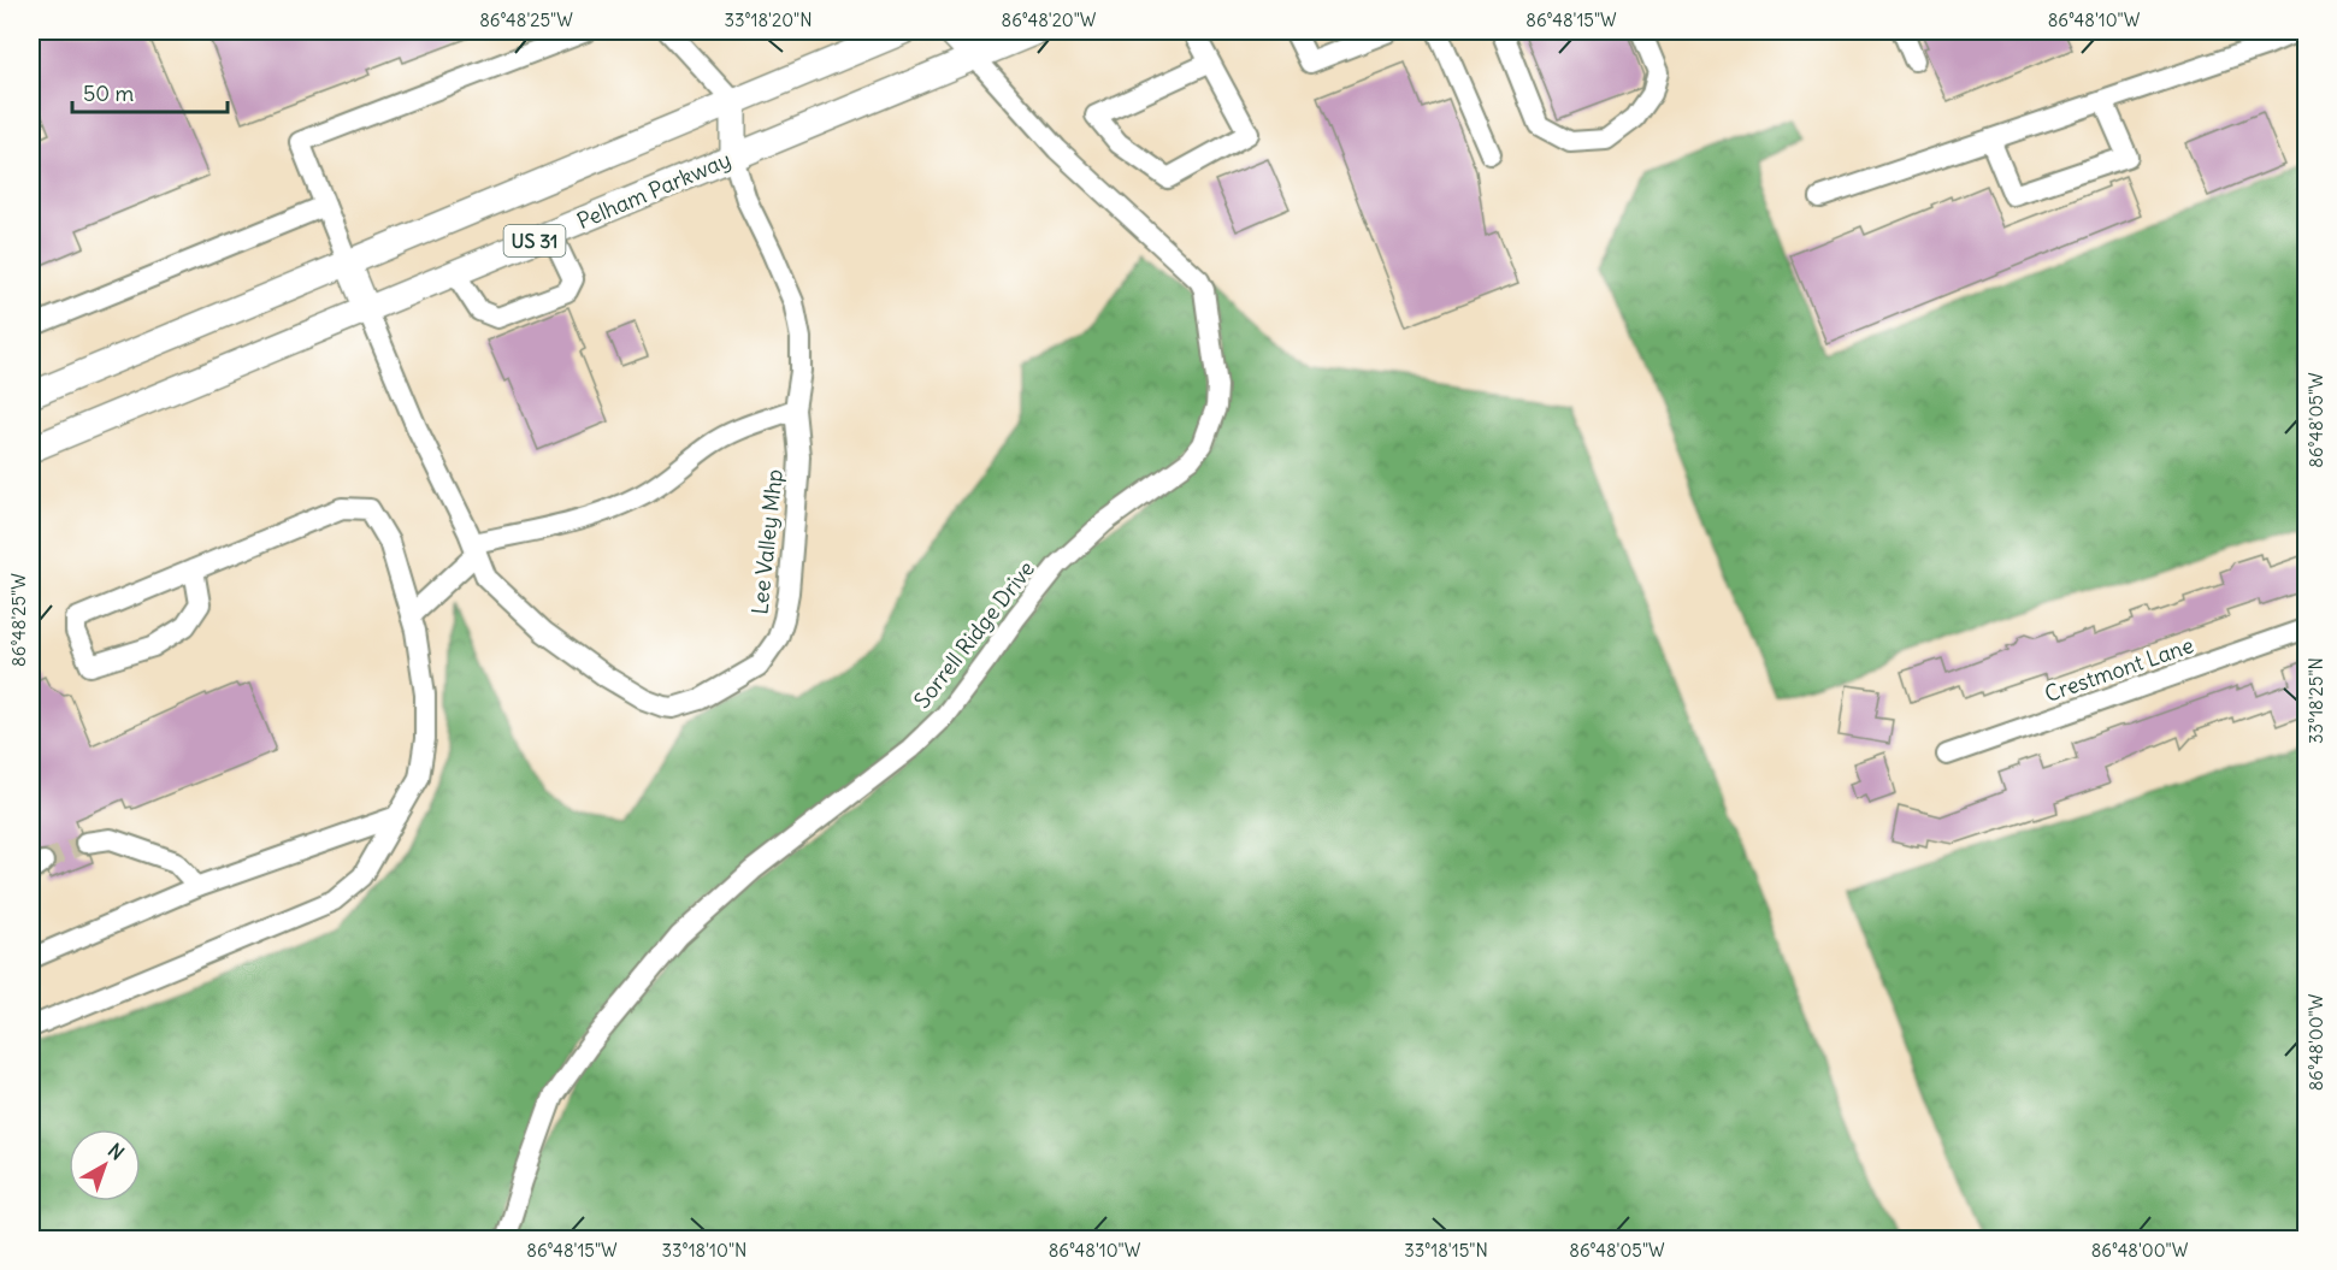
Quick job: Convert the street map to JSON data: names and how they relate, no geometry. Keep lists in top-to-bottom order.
{
  "streets": {
    "main road": ["Pelham Parkway", "US 31"],
    "street": ["Lee Valley Mhp", "Sorrell Ridge Drive", "Crestmont Lane"]
  },
  "crossings": [
    ["Pelham Parkway", "Lee Valley Mhp"],
    ["Pelham Parkway", "Sorrell Ridge Drive"]
  ],
  "scale_bar": "50 m",
  "north": "top right",
  "coordinates": [
    "86°48'25\"W",
    "33°18'20\"N",
    "86°48'20\"W",
    "86°48'15\"W",
    "86°48'10\"W",
    "86°48'05\"W",
    "33°18'25\"N",
    "86°48'00\"W",
    "33°18'10\"N",
    "33°18'15\"N"
  ]
}
